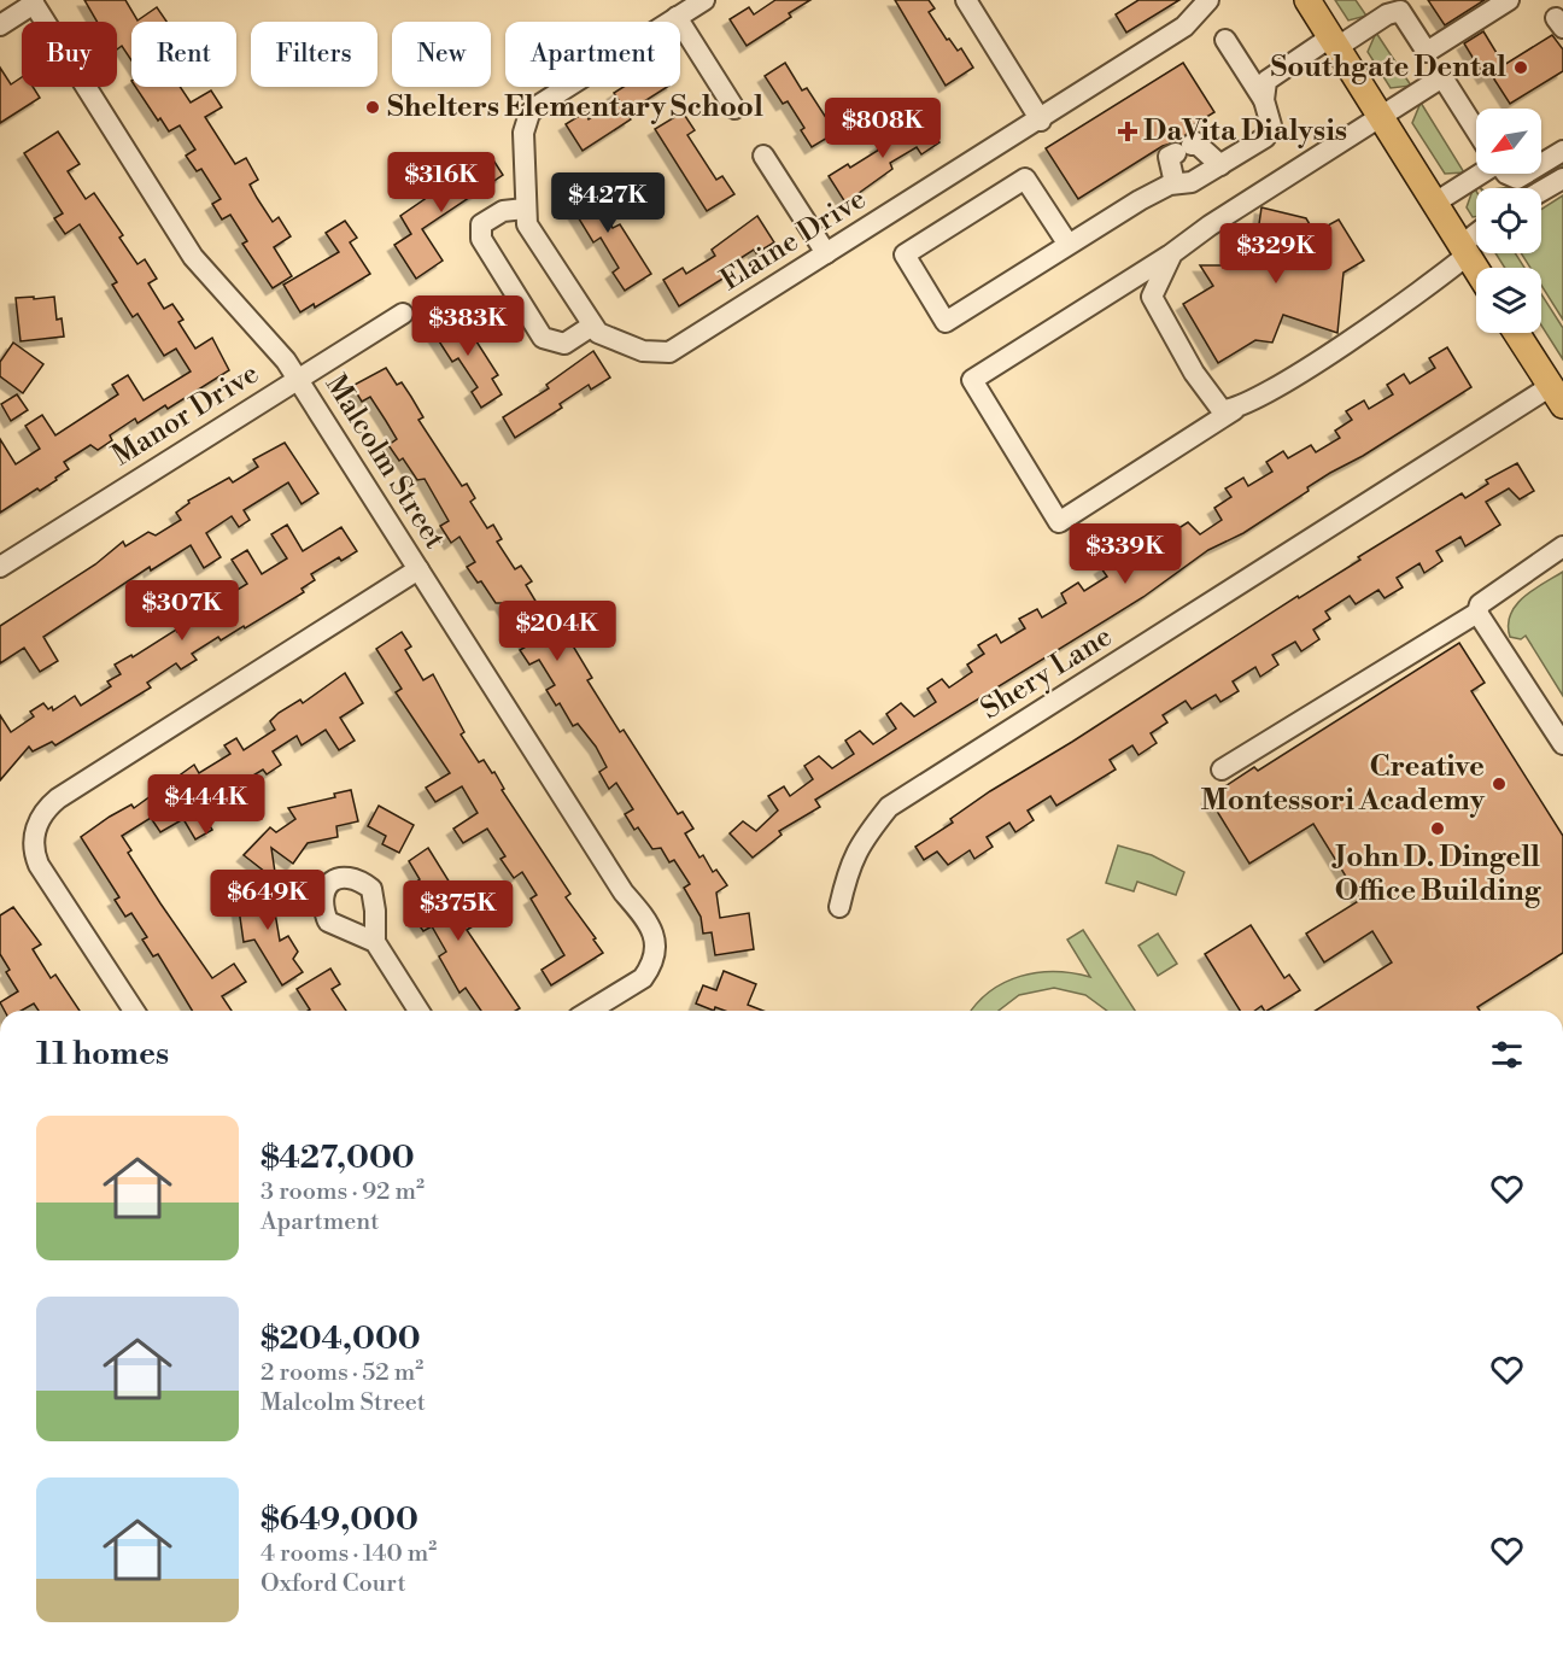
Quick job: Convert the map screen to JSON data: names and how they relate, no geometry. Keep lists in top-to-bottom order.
{
  "streets": {
    "street": [
      "Elaine Drive",
      "Manor Drive",
      "Malcolm Street",
      "Shery Lane"
    ]
  },
  "crossings": [
    ["Manor Drive", "Malcolm Street"]
  ],
  "places": {
    "other": [
      "Southgate Dental",
      "Shelters Elementary School",
      "Creative Montessori Academy",
      "John D. Dingell Office Building"
    ],
    "health": ["DaVita Dialysis"]
  },
  "north": "bottom left",
  "page": {
    "chip": [
      "Buy",
      "Rent",
      "Filters",
      "New",
      "Apartment"
    ],
    "price": [
      "$808K",
      "$316K",
      "$427K",
      "$329K",
      "$383K",
      "$339K",
      "$307K",
      "$204K",
      "$444K",
      "$649K",
      "$375K"
    ],
    "heading": "11 homes",
    "list": [
      {
        "name": "$427,000",
        "note": "3 rooms · 92 m² · Apartment"
      },
      {
        "name": "$204,000",
        "note": "2 rooms · 52 m² · Malcolm Street"
      },
      {
        "name": "$649,000",
        "note": "4 rooms · 140 m² · Oxford Court"
      }
    ]
  }
}
